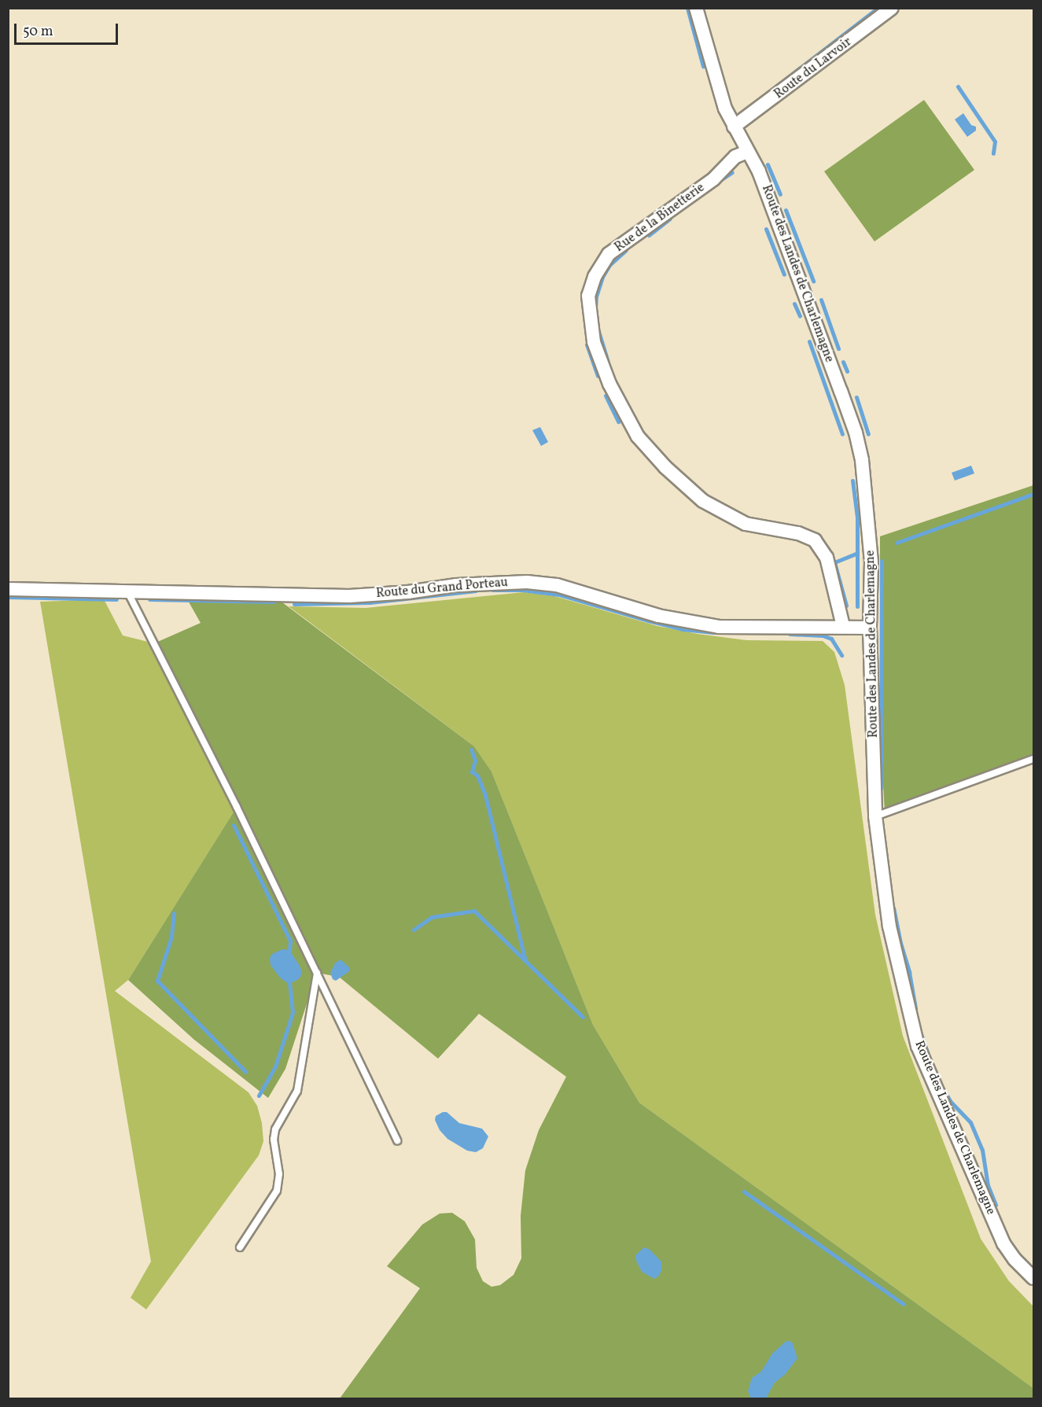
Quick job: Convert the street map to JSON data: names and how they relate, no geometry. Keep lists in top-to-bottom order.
{
  "streets": {
    "street": [
      "Route du Larvoir",
      "Rue de la Binetterie",
      "Route des Landes de Charlemagne",
      "Route du Grand Porteau"
    ]
  },
  "crossings": [
    ["Route du Larvoir", "Route des Landes de Charlemagne"],
    ["Rue de la Binetterie", "Route des Landes de Charlemagne"],
    ["Rue de la Binetterie", "Route du Grand Porteau"],
    ["Route des Landes de Charlemagne", "Route du Grand Porteau"]
  ],
  "scale_bar": "50 m"
}
